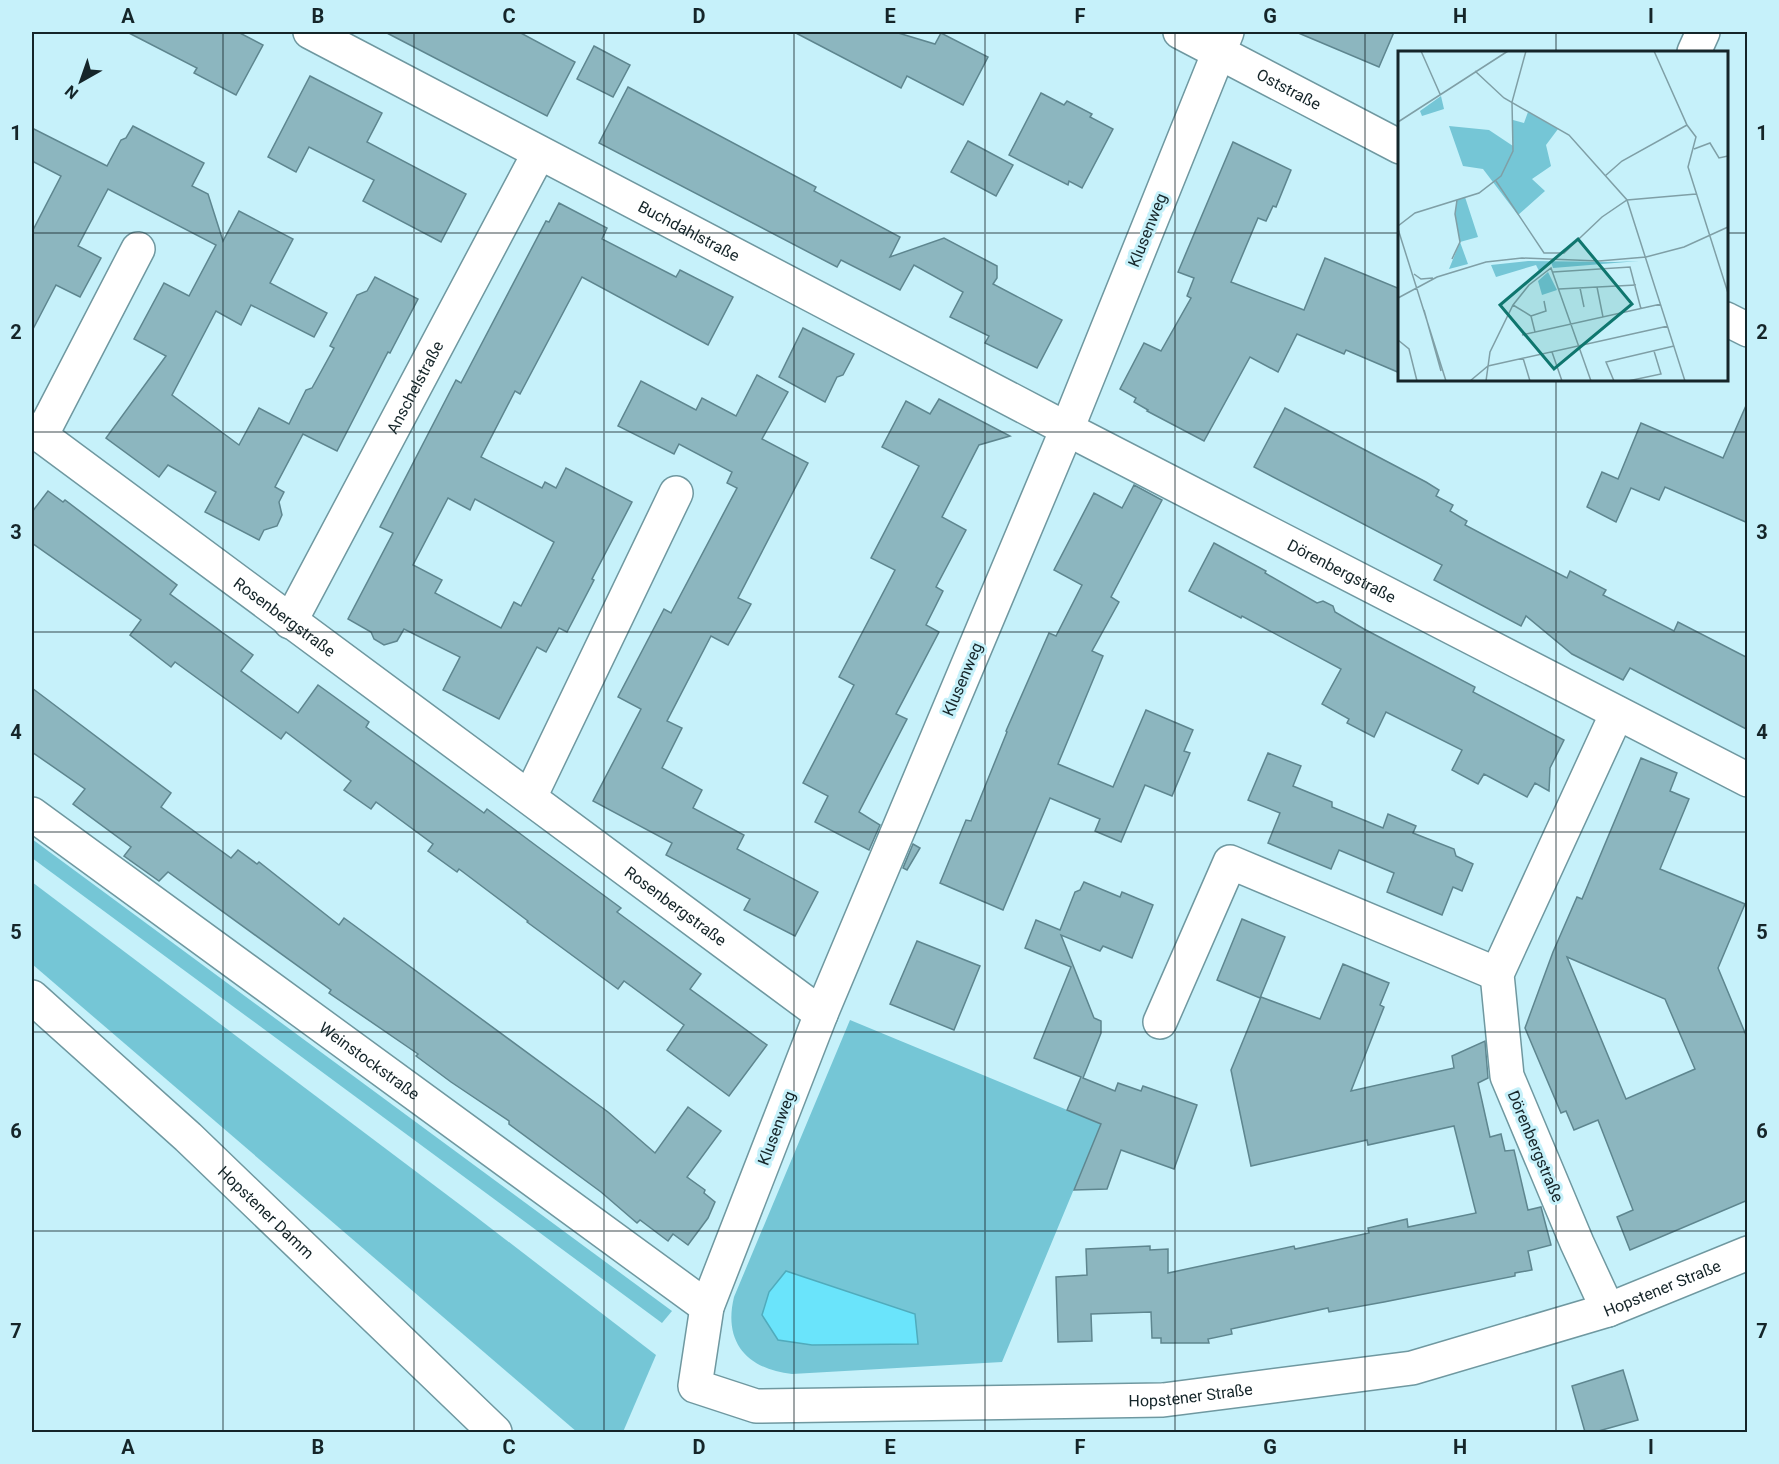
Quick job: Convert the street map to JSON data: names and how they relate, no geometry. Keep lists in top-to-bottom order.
{
  "streets": {
    "street": [
      "Oststraße",
      "Klusenweg",
      "Buchdahlstraße",
      "Anschelstraße",
      "Dörenbergstraße",
      "Rosenbergstraße",
      "Weinstockstraße",
      "Hopstener Damm",
      "Hopstener Straße"
    ]
  },
  "crossings": [
    ["Oststraße", "Klusenweg"],
    ["Klusenweg", "Buchdahlstraße"],
    ["Klusenweg", "Dörenbergstraße"],
    ["Klusenweg", "Rosenbergstraße"],
    ["Klusenweg", "Weinstockstraße"],
    ["Klusenweg", "Hopstener Straße"],
    ["Buchdahlstraße", "Anschelstraße"],
    ["Buchdahlstraße", "Dörenbergstraße"],
    ["Anschelstraße", "Rosenbergstraße"],
    ["Dörenbergstraße", "Hopstener Straße"],
    ["Weinstockstraße", "Hopstener Straße"]
  ],
  "north": "bottom left",
  "grid": {
    "columns": [
      "A",
      "B",
      "C",
      "D",
      "E",
      "F",
      "G",
      "H",
      "I"
    ],
    "rows": [
      "1",
      "2",
      "3",
      "4",
      "5",
      "6",
      "7"
    ]
  }
}
